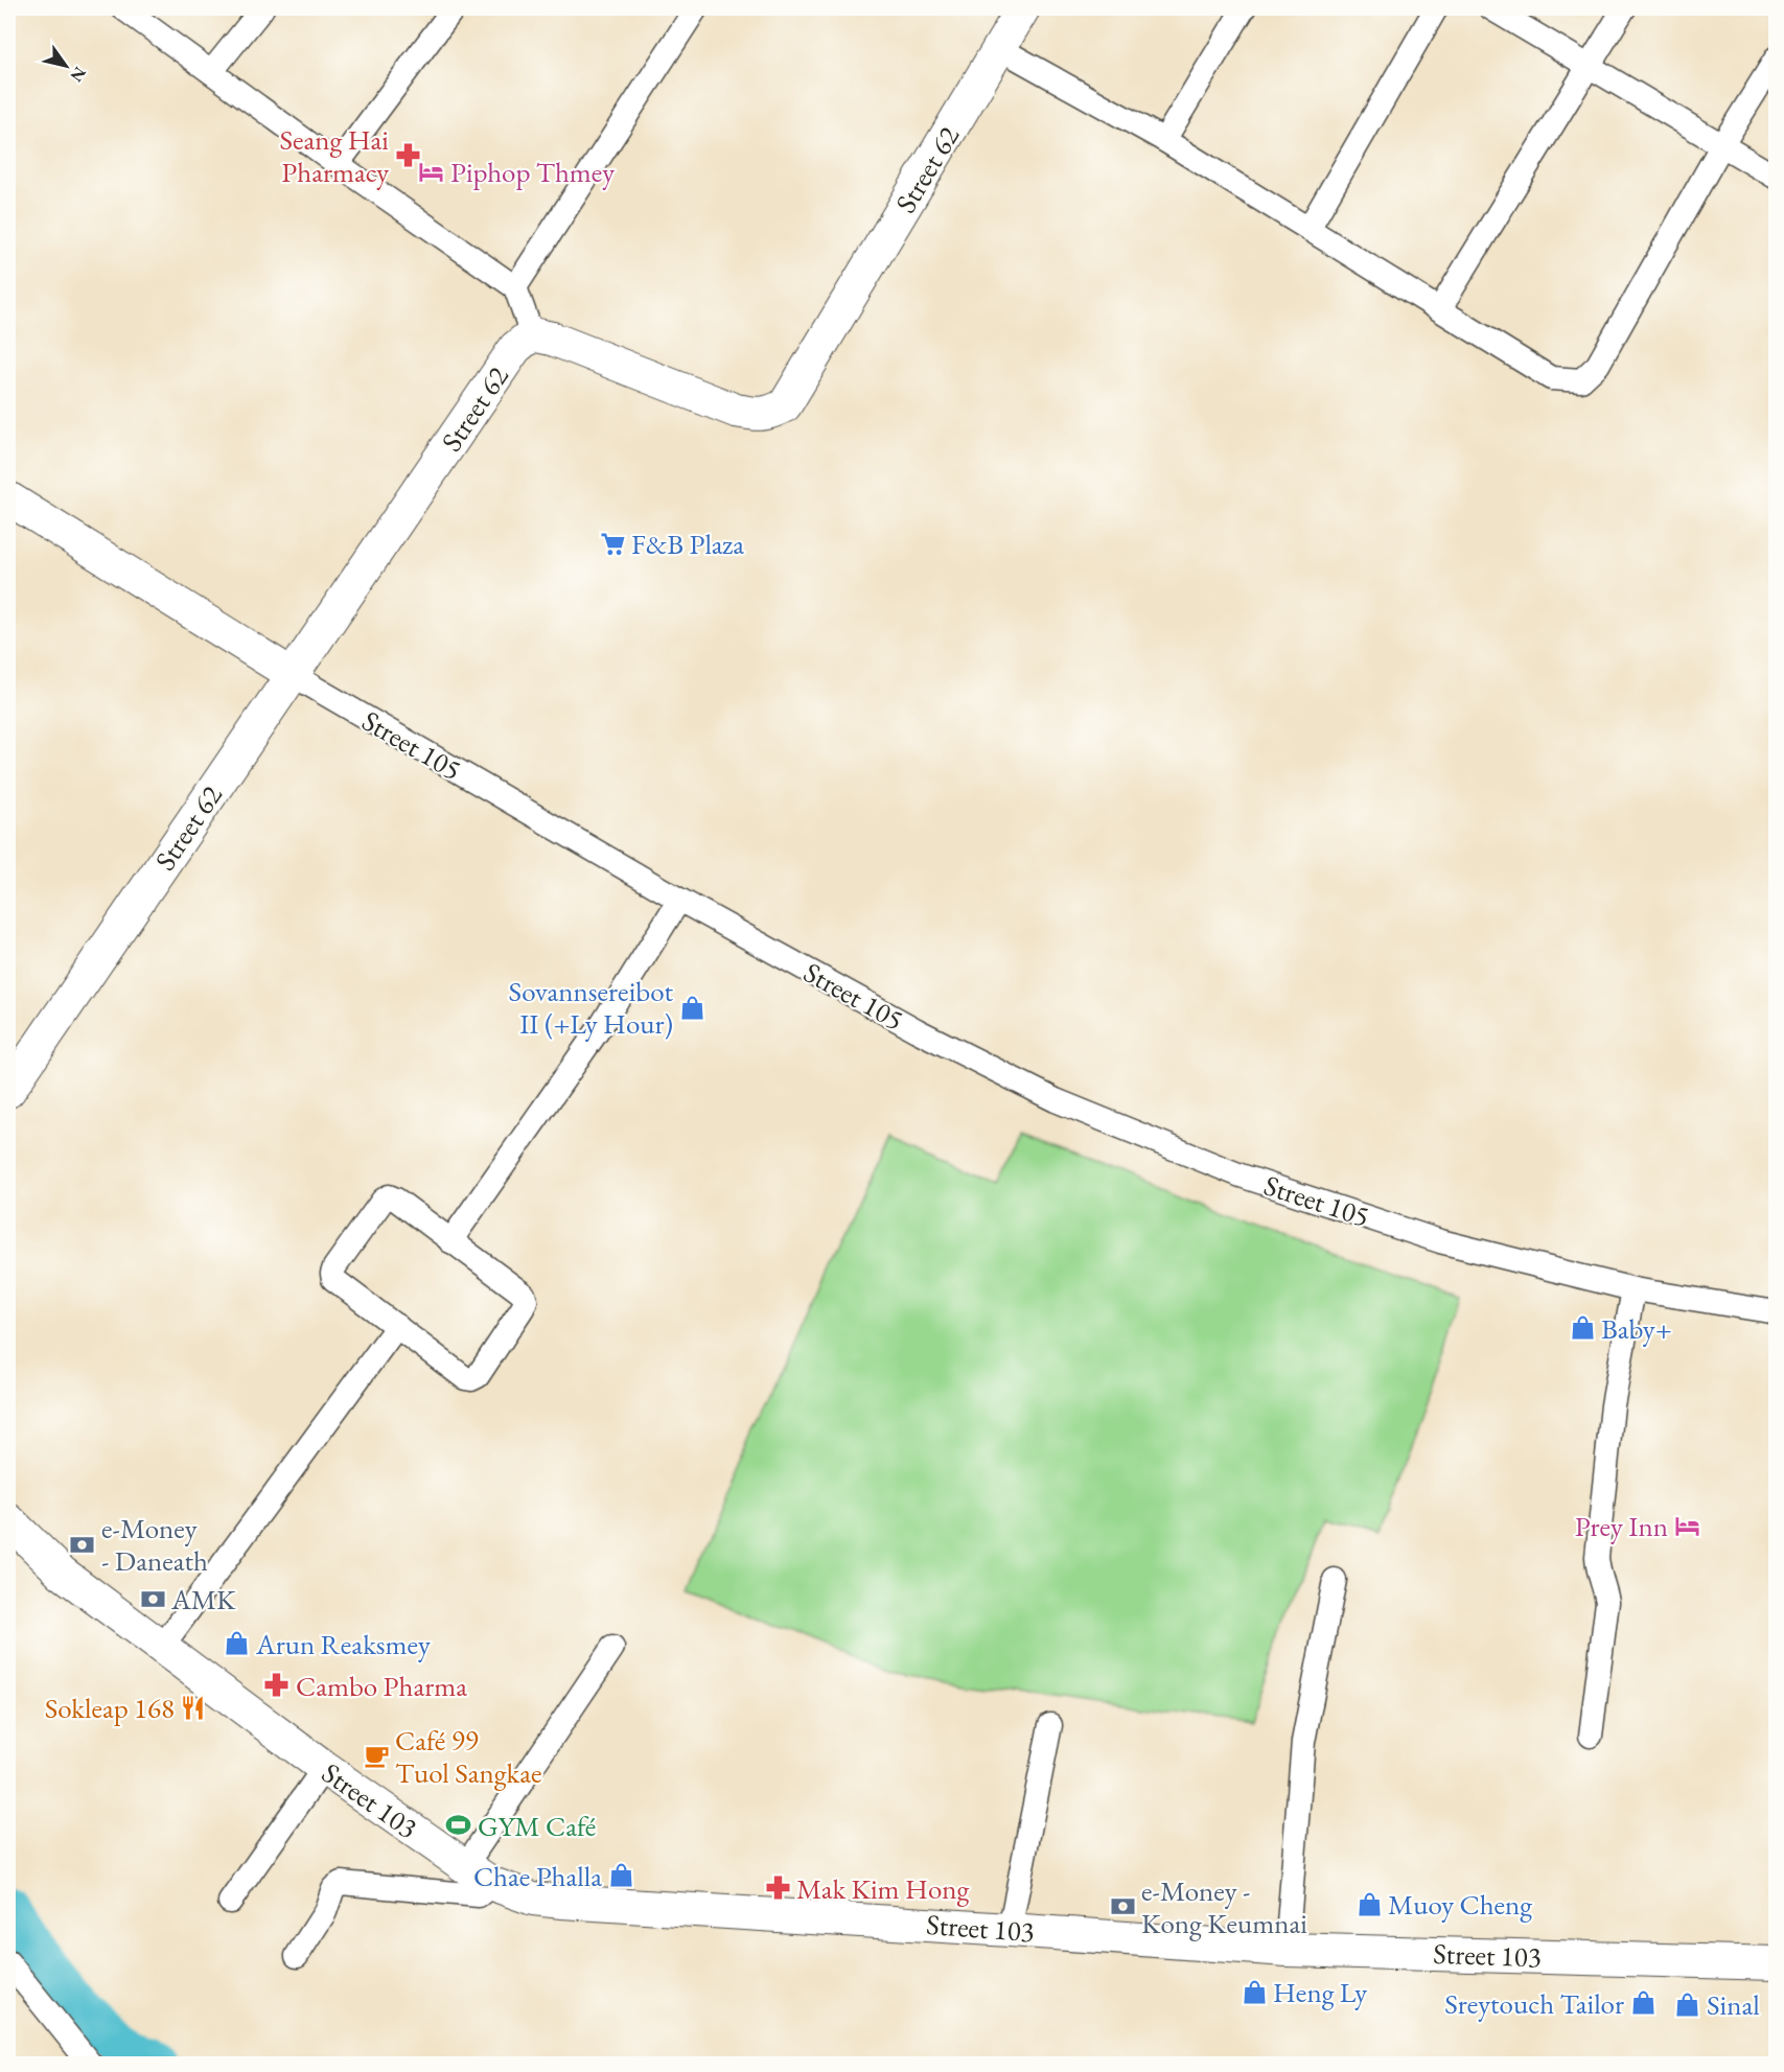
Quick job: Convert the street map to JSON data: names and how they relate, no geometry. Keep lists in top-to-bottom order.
{
  "streets": {
    "street": ["Street 62", "Street 105", "Street 103"]
  },
  "crossings": [
    ["Street 62", "Street 105"]
  ],
  "places": {
    "pharmacy": ["Seang Hai Pharmacy", "Cambo Pharma", "Mak Kim Hong"],
    "hotel": ["Piphop Thmey", "Prey Inn"],
    "supermarket": ["F&B Plaza"],
    "shop": [
      "Sovannsereibot II (+Ly Hour)",
      "Baby+",
      "Arun Reaksmey",
      "Chae Phalla",
      "Muoy Cheng",
      "Heng Ly",
      "Sreytouch Tailor",
      "Sinal"
    ],
    "bank": ["e-Money - Daneath", "AMK", "e-Money - Kong Keumnai"],
    "restaurant": ["Sokleap 168"],
    "cafe": ["Café 99 Tuol Sangkae"],
    "sports": ["GYM Café"]
  },
  "north": "bottom right"
}
